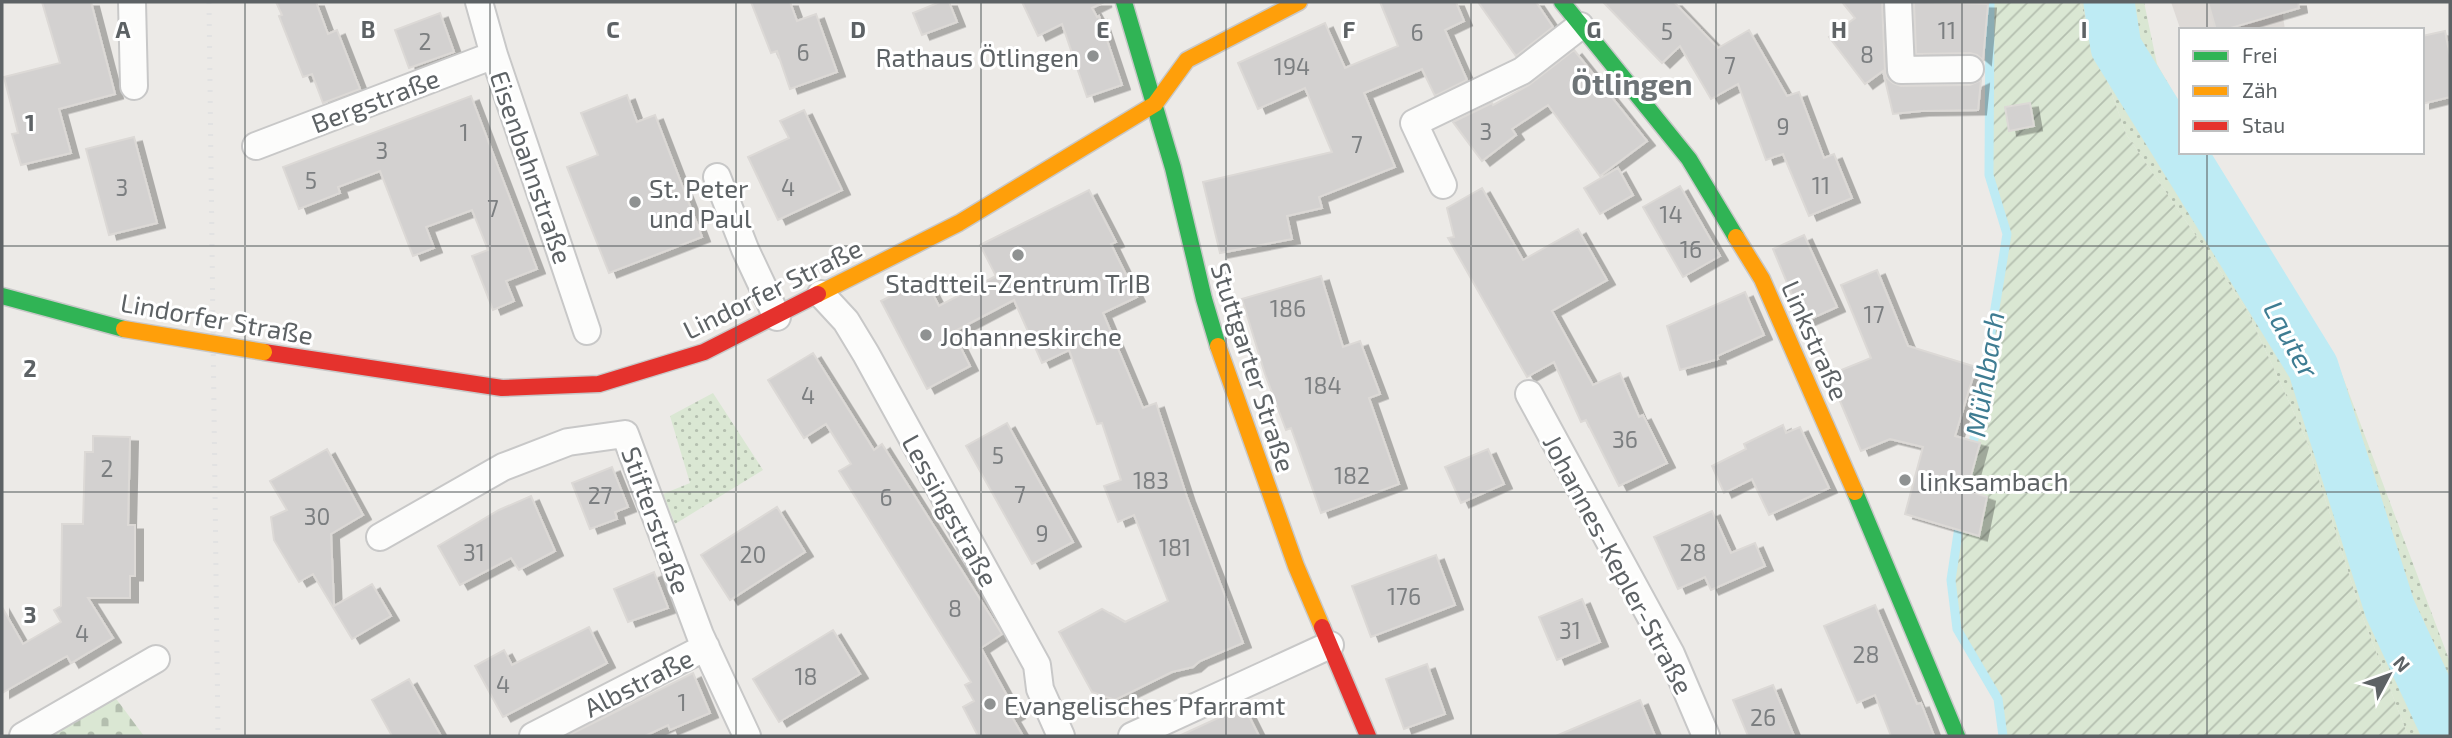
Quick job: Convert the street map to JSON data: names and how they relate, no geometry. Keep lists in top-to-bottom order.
{
  "streets": {
    "street": [
      "Bergstraße",
      "Eisenbahnstraße",
      "Lindorfer Straße",
      "Linkstraße",
      "Stuttgarter Straße",
      "Lessingstraße",
      "Stifterstraße",
      "Johannes-Kepler-Straße",
      "Albstraße"
    ]
  },
  "crossings": [
    ["Bergstraße", "Eisenbahnstraße"],
    ["Lindorfer Straße", "Stuttgarter Straße"],
    ["Lindorfer Straße", "Lessingstraße"],
    ["Stifterstraße", "Albstraße"]
  ],
  "districts": ["Ötlingen"],
  "water": ["Lauter", "Mühlbach"],
  "places": [
    "Rathaus Ötlingen",
    "St. Peter und Paul",
    "Stadtteil-Zentrum TrIB",
    "Johanneskirche",
    "linksambach",
    "Evangelisches Pfarramt"
  ],
  "house_numbers": [
    "11",
    "5",
    "6",
    "2",
    "6",
    "8",
    "7",
    "194",
    "9",
    "3",
    "1",
    "7",
    "3",
    "5",
    "11",
    "3",
    "4",
    "7",
    "14",
    "16",
    "186",
    "17",
    "184",
    "4",
    "36",
    "5",
    "2",
    "182",
    "183",
    "7",
    "27",
    "6",
    "30",
    "9",
    "181",
    "31",
    "28",
    "20",
    "176",
    "8",
    "31",
    "4",
    "28",
    "18",
    "4",
    "1",
    "26"
  ],
  "legend": ["Frei", "Zäh", "Stau"],
  "north": "top right",
  "grid": {
    "columns": [
      "A",
      "B",
      "C",
      "D",
      "E",
      "F",
      "G",
      "H",
      "I"
    ],
    "rows": ["1", "2", "3"]
  }
}
